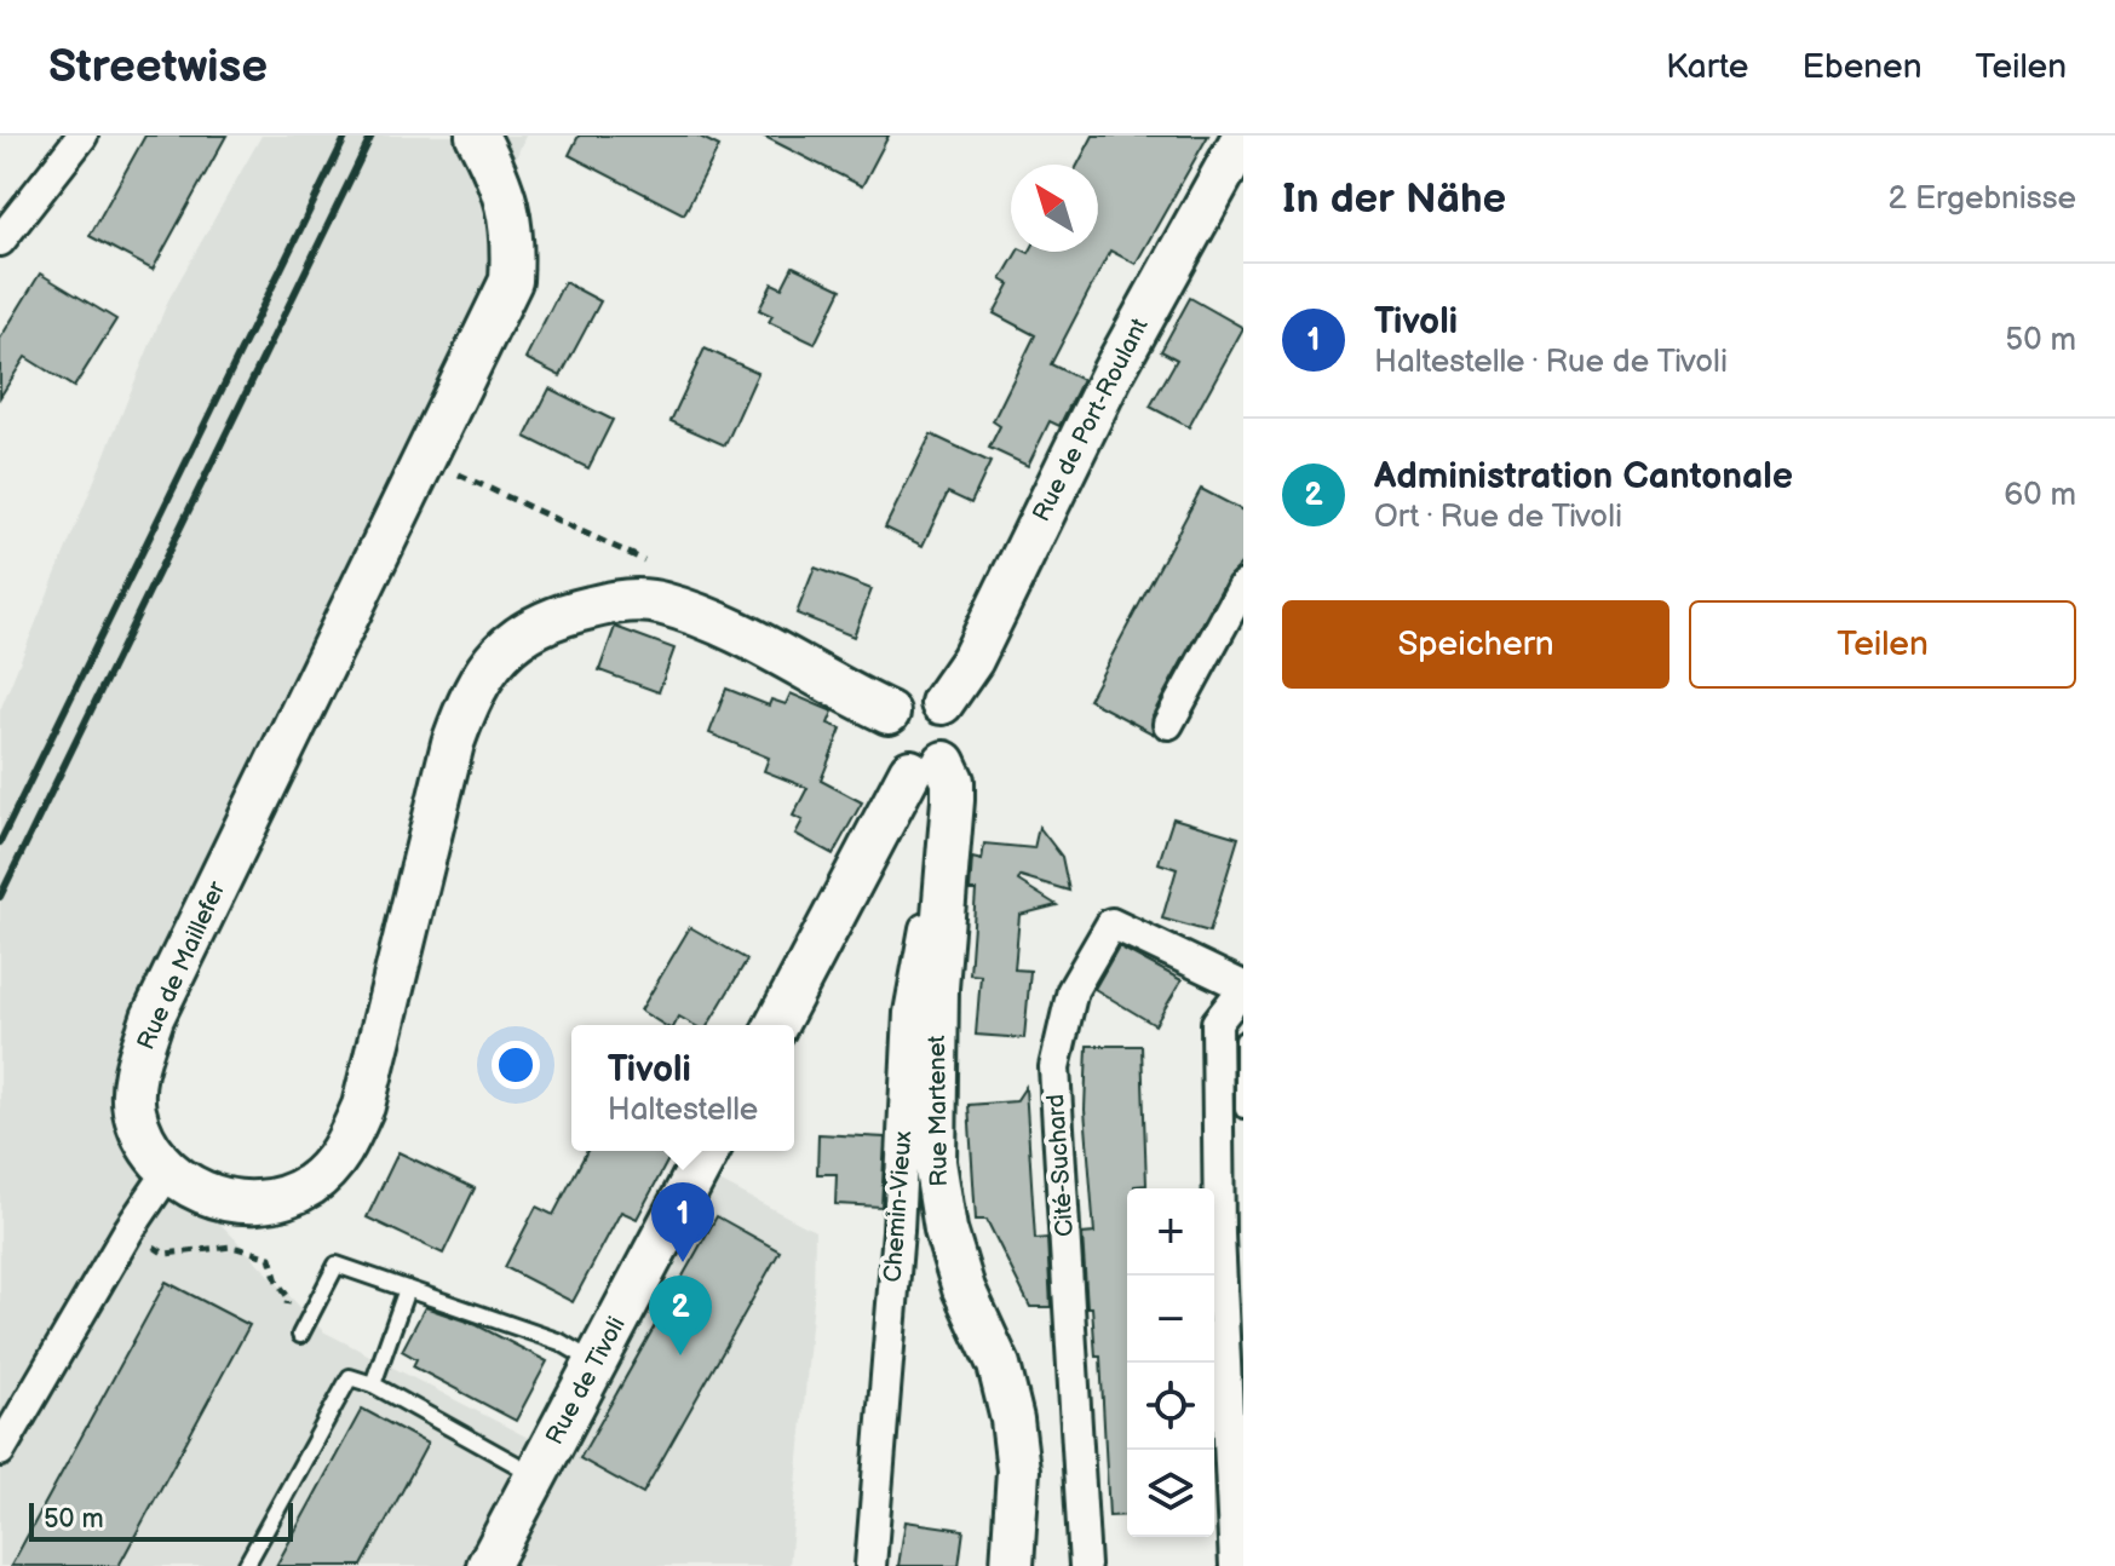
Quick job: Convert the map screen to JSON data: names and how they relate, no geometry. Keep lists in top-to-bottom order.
{
  "streets": {
    "street": [
      "Rue de Port-Roulant",
      "Rue de Maillefer",
      "Rue Martenet",
      "Cité-Suchard",
      "Chemin-Vieux",
      "Rue de Tivoli"
    ]
  },
  "crossings": [
    ["Rue de Port-Roulant", "Rue de Maillefer"],
    ["Rue de Port-Roulant", "Rue Martenet"],
    ["Rue de Maillefer", "Rue Martenet"],
    ["Rue Martenet", "Chemin-Vieux"]
  ],
  "scale_bar": "50 m",
  "north": "top left",
  "page": {
    "header": "Streetwise",
    "nav": ["Karte", "Ebenen", "Teilen"],
    "heading": ["In der Nähe", "2 Ergebnisse"],
    "list": [
      {
        "mark": "1",
        "name": "Tivoli",
        "note": "Haltestelle · Rue de Tivoli",
        "value": "50 m"
      },
      {
        "mark": "2",
        "name": "Administration Cantonale",
        "note": "Ort · Rue de Tivoli",
        "value": "60 m"
      }
    ],
    "buttons": ["Speichern", "Teilen"],
    "popup": ["Tivoli", "Haltestelle"],
    "pins": ["1", "2"],
    "map_buttons": ["+", "−"],
    "scale": "50 m"
  }
}
